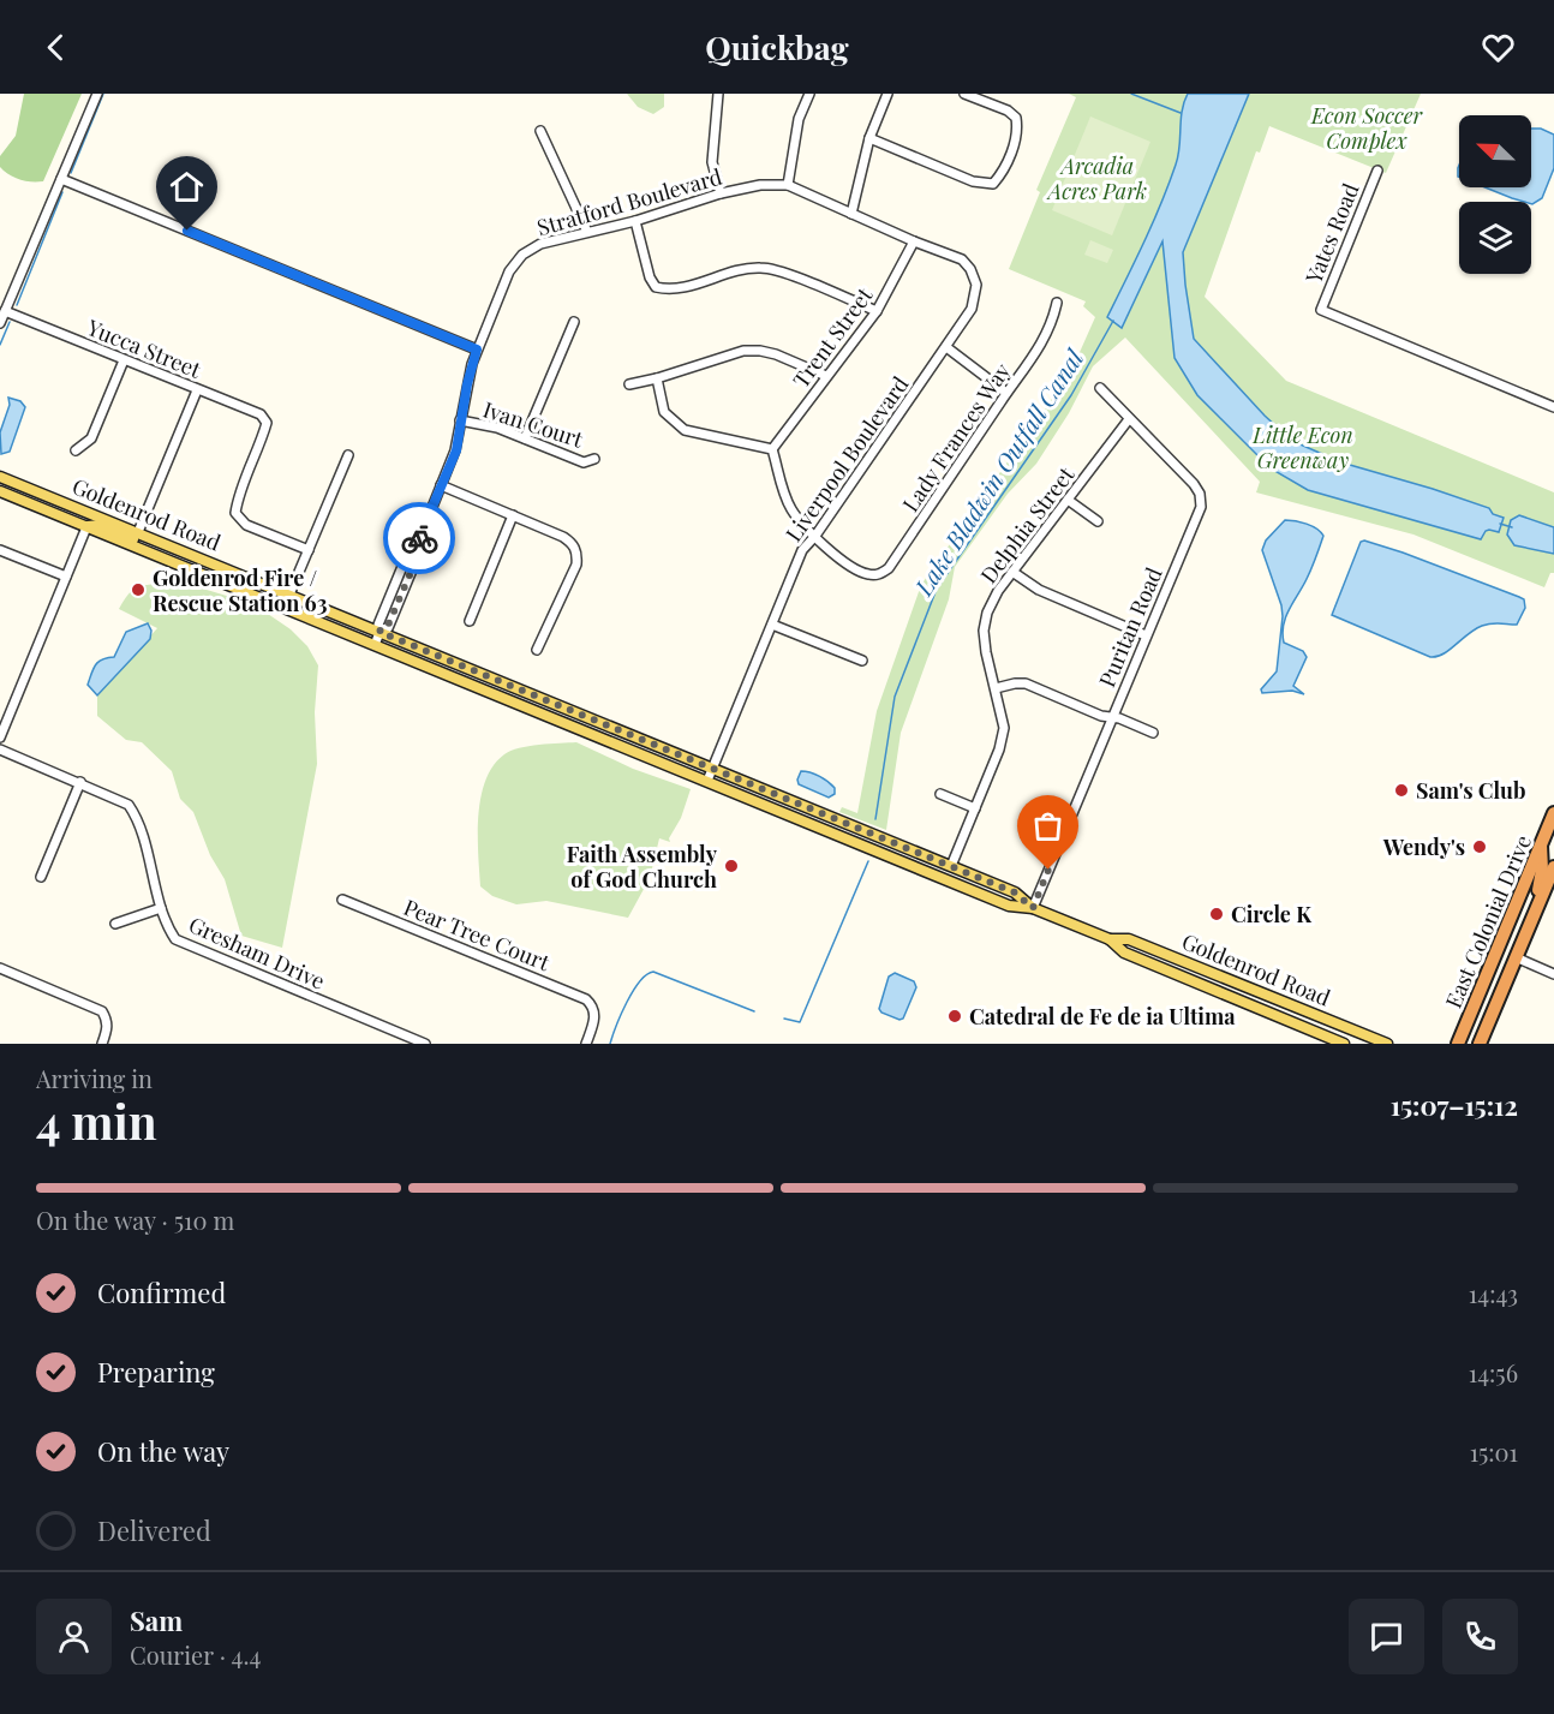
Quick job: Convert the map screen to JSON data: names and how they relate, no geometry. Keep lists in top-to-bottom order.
{
  "streets": {
    "highway": ["East Colonial Drive"],
    "main road": ["Goldenrod Road"],
    "street": [
      "Stratford Boulevard",
      "Yates Road",
      "Trent Street",
      "Yucca Street",
      "Ivan Court",
      "Lady Frances Way",
      "Liverpool Boulevard",
      "Delphia Street",
      "Puritan Road",
      "Pear Tree Court",
      "Gresham Drive"
    ]
  },
  "crossings": [
    ["Stratford Boulevard", "Trent Street"],
    ["Stratford Boulevard", "Ivan Court"],
    ["Stratford Boulevard", "Liverpool Boulevard"],
    ["Stratford Boulevard", "Goldenrod Road"],
    ["Lady Frances Way", "Liverpool Boulevard"],
    ["Liverpool Boulevard", "Goldenrod Road"],
    ["Goldenrod Road", "Delphia Street"],
    ["Goldenrod Road", "Puritan Road"],
    ["Delphia Street", "Puritan Road"]
  ],
  "water": ["Lake Bladwin Outfall Canal"],
  "parks": ["Econ Soccer Complex", "Arcadia Acres Park", "Little Econ Greenway"],
  "places": [
    "Goldenrod Fire / Rescue Station 63",
    "Sam's Club",
    "Wendy's",
    "Faith Assembly of God Church",
    "Circle K",
    "Catedral de Fe de ia Ultima"
  ],
  "north": "top left",
  "page": {
    "header": "Quickbag",
    "heading": ["4 min", "Arriving in", "15:07–15:12"],
    "panel": ["Sam", "Courier · 4.4"],
    "bar": "On the way · 510 m",
    "list": [
      ["Confirmed", "14:43"],
      ["Preparing", "14:56"],
      ["On the way", "15:01"],
      "Delivered"
    ]
  }
}
